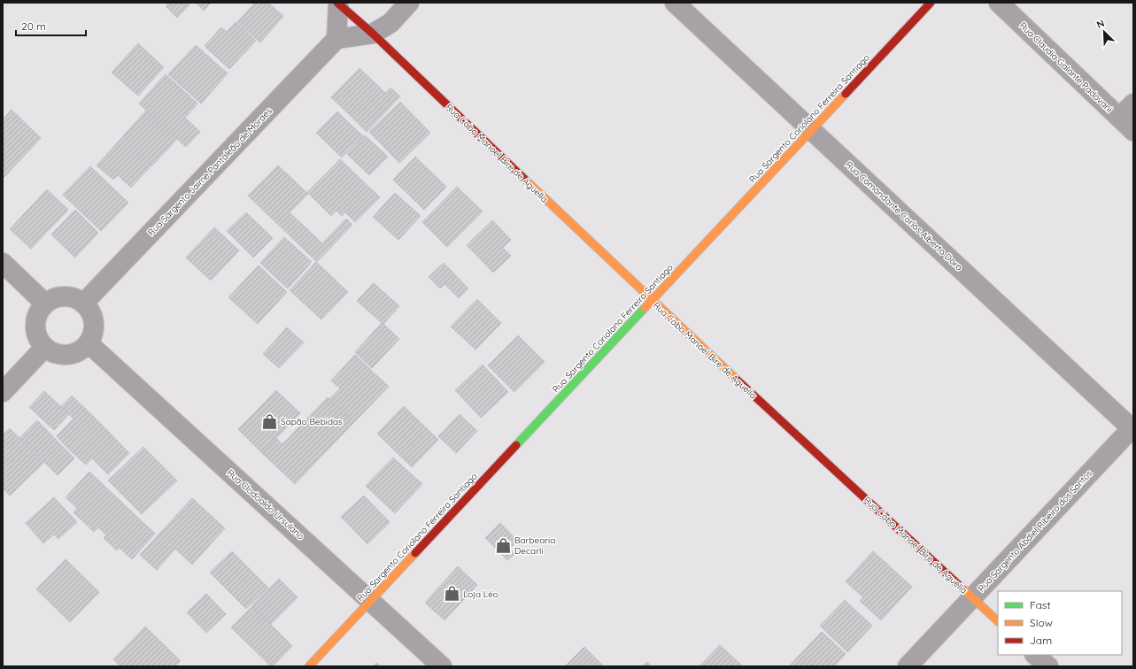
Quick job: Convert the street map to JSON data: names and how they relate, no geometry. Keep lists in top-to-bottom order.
{
  "streets": {
    "street": [
      "Rua Claudia Galante Padovani",
      "Rua Sargento Coriolano Ferreira Santiago",
      "Rua Cabo Manoel Bire de Aguella",
      "Rua Sargento Jaime Pantaleão de Moraes",
      "Rua Comandante Carlos Alberto Doro",
      "Rua Clodoaldo Ursulano",
      "Rua Sargento Abdiel Ribeiro dos Santos"
    ]
  },
  "crossings": [
    ["Rua Sargento Coriolano Ferreira Santiago", "Rua Cabo Manoel Bire de Aguella"],
    ["Rua Sargento Coriolano Ferreira Santiago", "Rua Comandante Carlos Alberto Doro"],
    ["Rua Sargento Coriolano Ferreira Santiago", "Rua Clodoaldo Ursulano"],
    ["Rua Cabo Manoel Bire de Aguella", "Rua Sargento Abdiel Ribeiro dos Santos"],
    ["Rua Sargento Jaime Pantaleão de Moraes", "Rua Clodoaldo Ursulano"],
    ["Rua Comandante Carlos Alberto Doro", "Rua Sargento Abdiel Ribeiro dos Santos"]
  ],
  "places": {
    "shop": ["Sapão Bebidas", "Barbearia Decarli", "Loja Léo"]
  },
  "legend": ["Fast", "Slow", "Jam"],
  "scale_bar": "20 m",
  "north": "top left"
}
